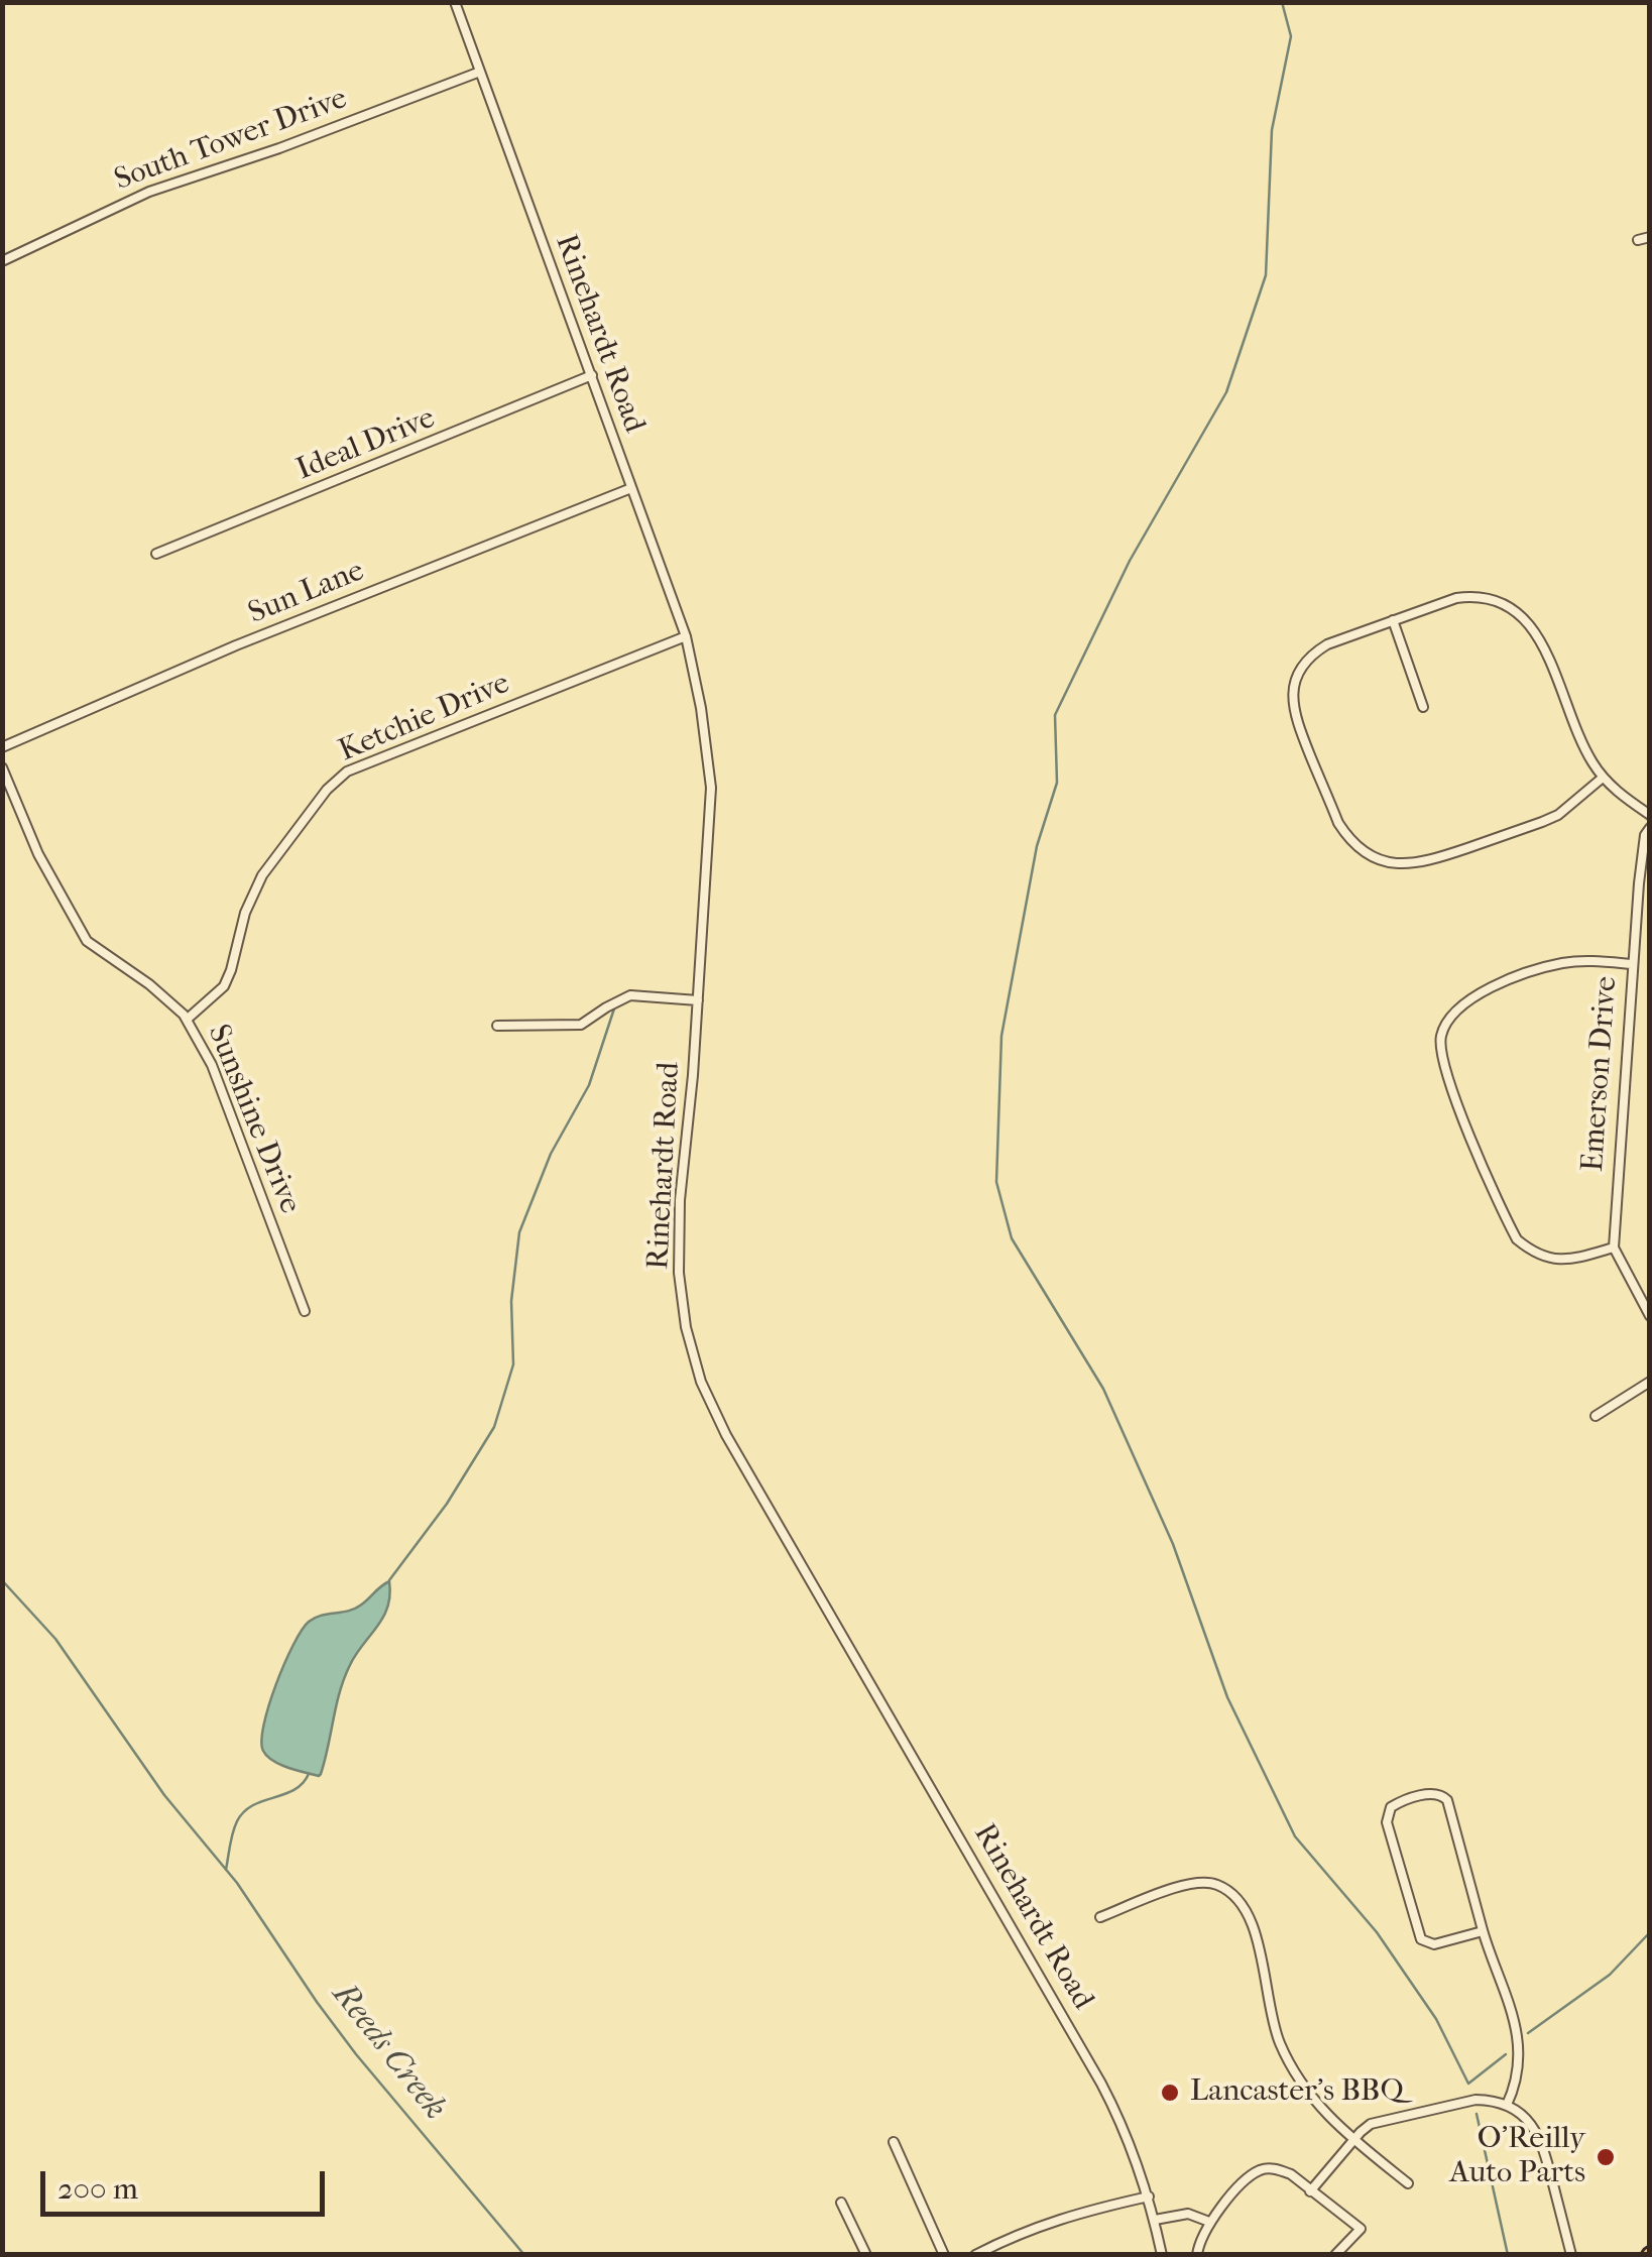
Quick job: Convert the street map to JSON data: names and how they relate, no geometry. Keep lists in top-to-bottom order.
{
  "streets": {
    "street": [
      "South Tower Drive",
      "Rinehardt Road",
      "Ideal Drive",
      "Sun Lane",
      "Ketchie Drive",
      "Emerson Drive",
      "Sunshine Drive"
    ]
  },
  "crossings": [
    ["South Tower Drive", "Rinehardt Road"],
    ["Rinehardt Road", "Ideal Drive"],
    ["Rinehardt Road", "Sun Lane"],
    ["Rinehardt Road", "Ketchie Drive"],
    ["Ketchie Drive", "Sunshine Drive"]
  ],
  "water": ["Reeds Creek"],
  "places": ["Lancaster’s BBQ", "O'Reilly Auto Parts"],
  "scale_bar": "200 m"
}
